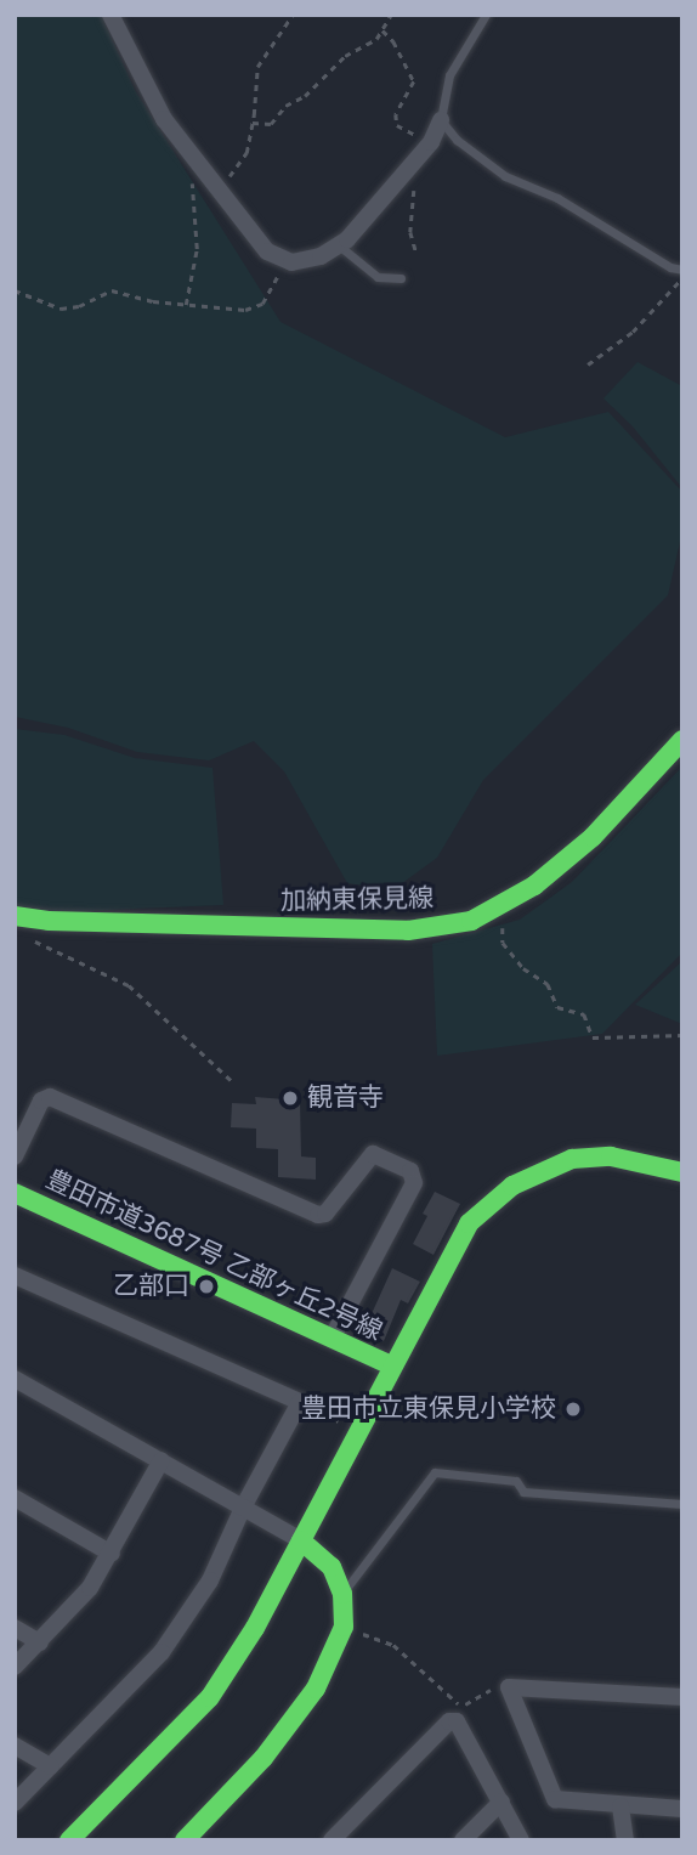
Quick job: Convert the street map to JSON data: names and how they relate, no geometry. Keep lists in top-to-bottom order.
{
  "streets": {
    "street": ["加納東保見線", "豊田市道3687号 乙部ヶ丘2号線"]
  },
  "places": ["観音寺", "乙部口", "豊田市立東保見小学校"]
}
